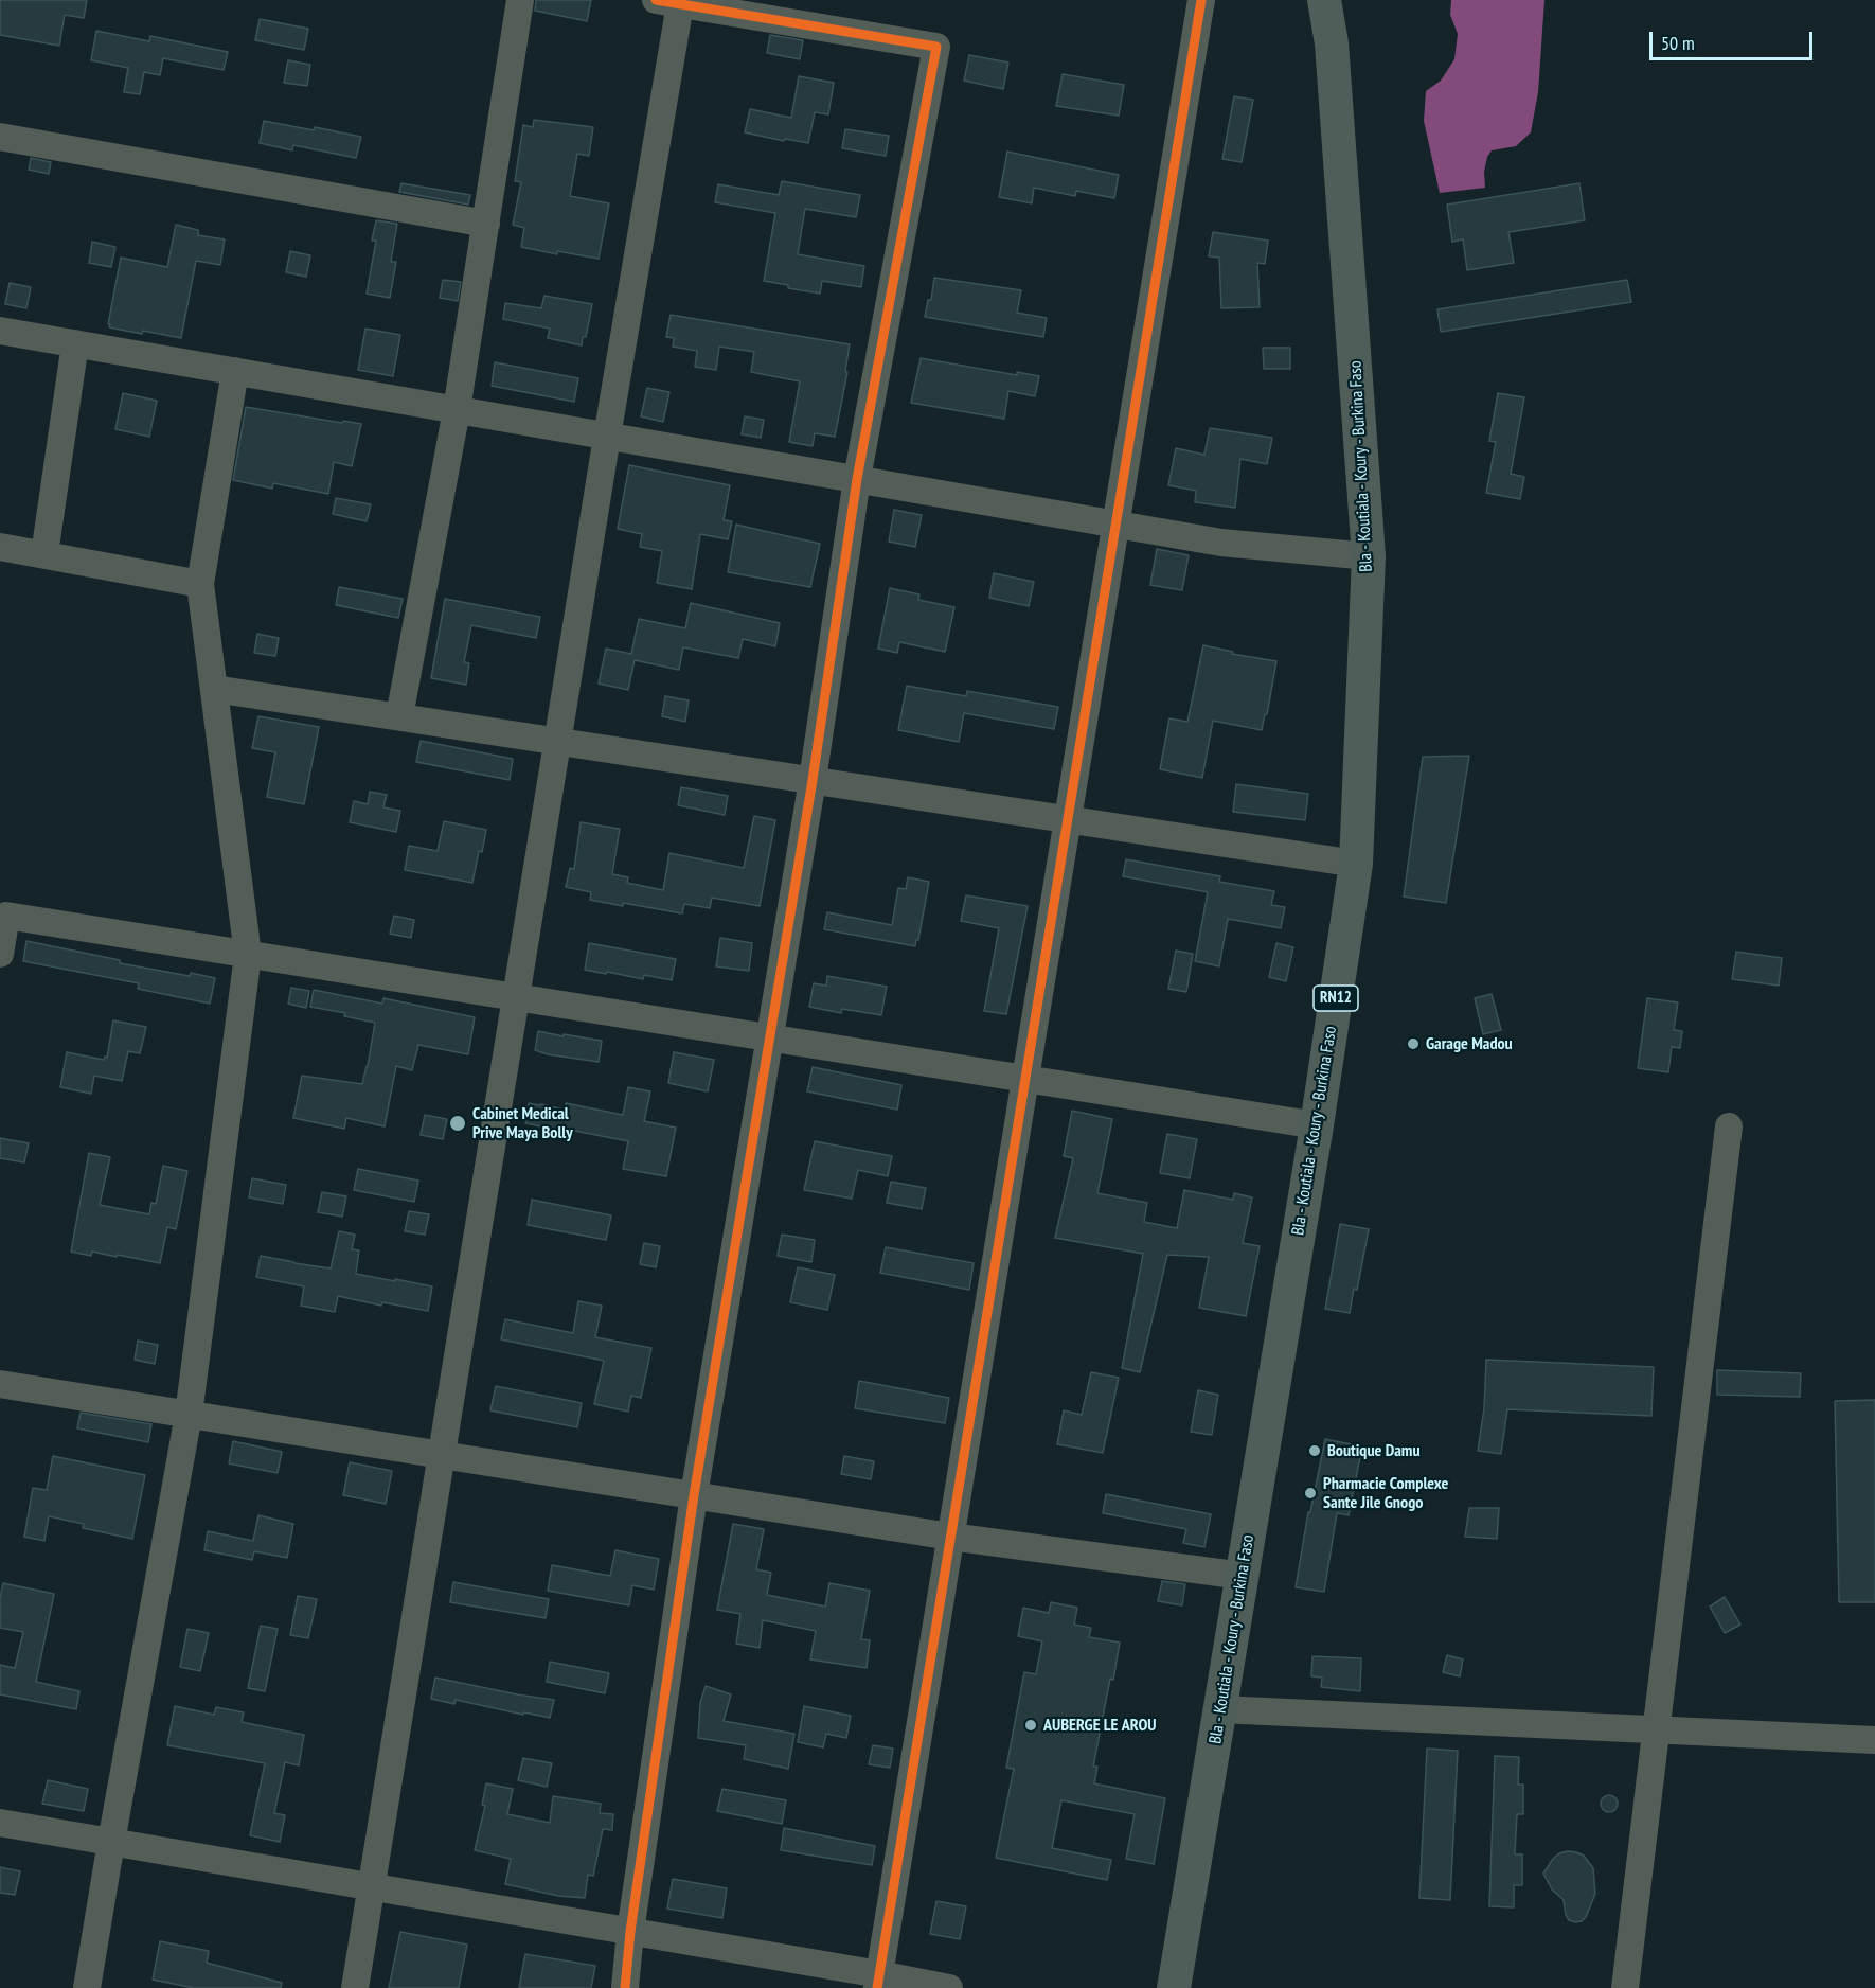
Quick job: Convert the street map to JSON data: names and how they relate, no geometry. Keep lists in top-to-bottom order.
{
  "streets": {
    "main road": ["Bla - Koutiala - Koury - Burkina Faso", "RN12"]
  },
  "places": [
    "Garage Madou",
    "Cabinet Medical Prive Maya Bolly",
    "Boutique Damu",
    "Pharmacie Complexe Sante Jile Gnogo",
    "AUBERGE LE AROU"
  ],
  "scale_bar": "50 m"
}
